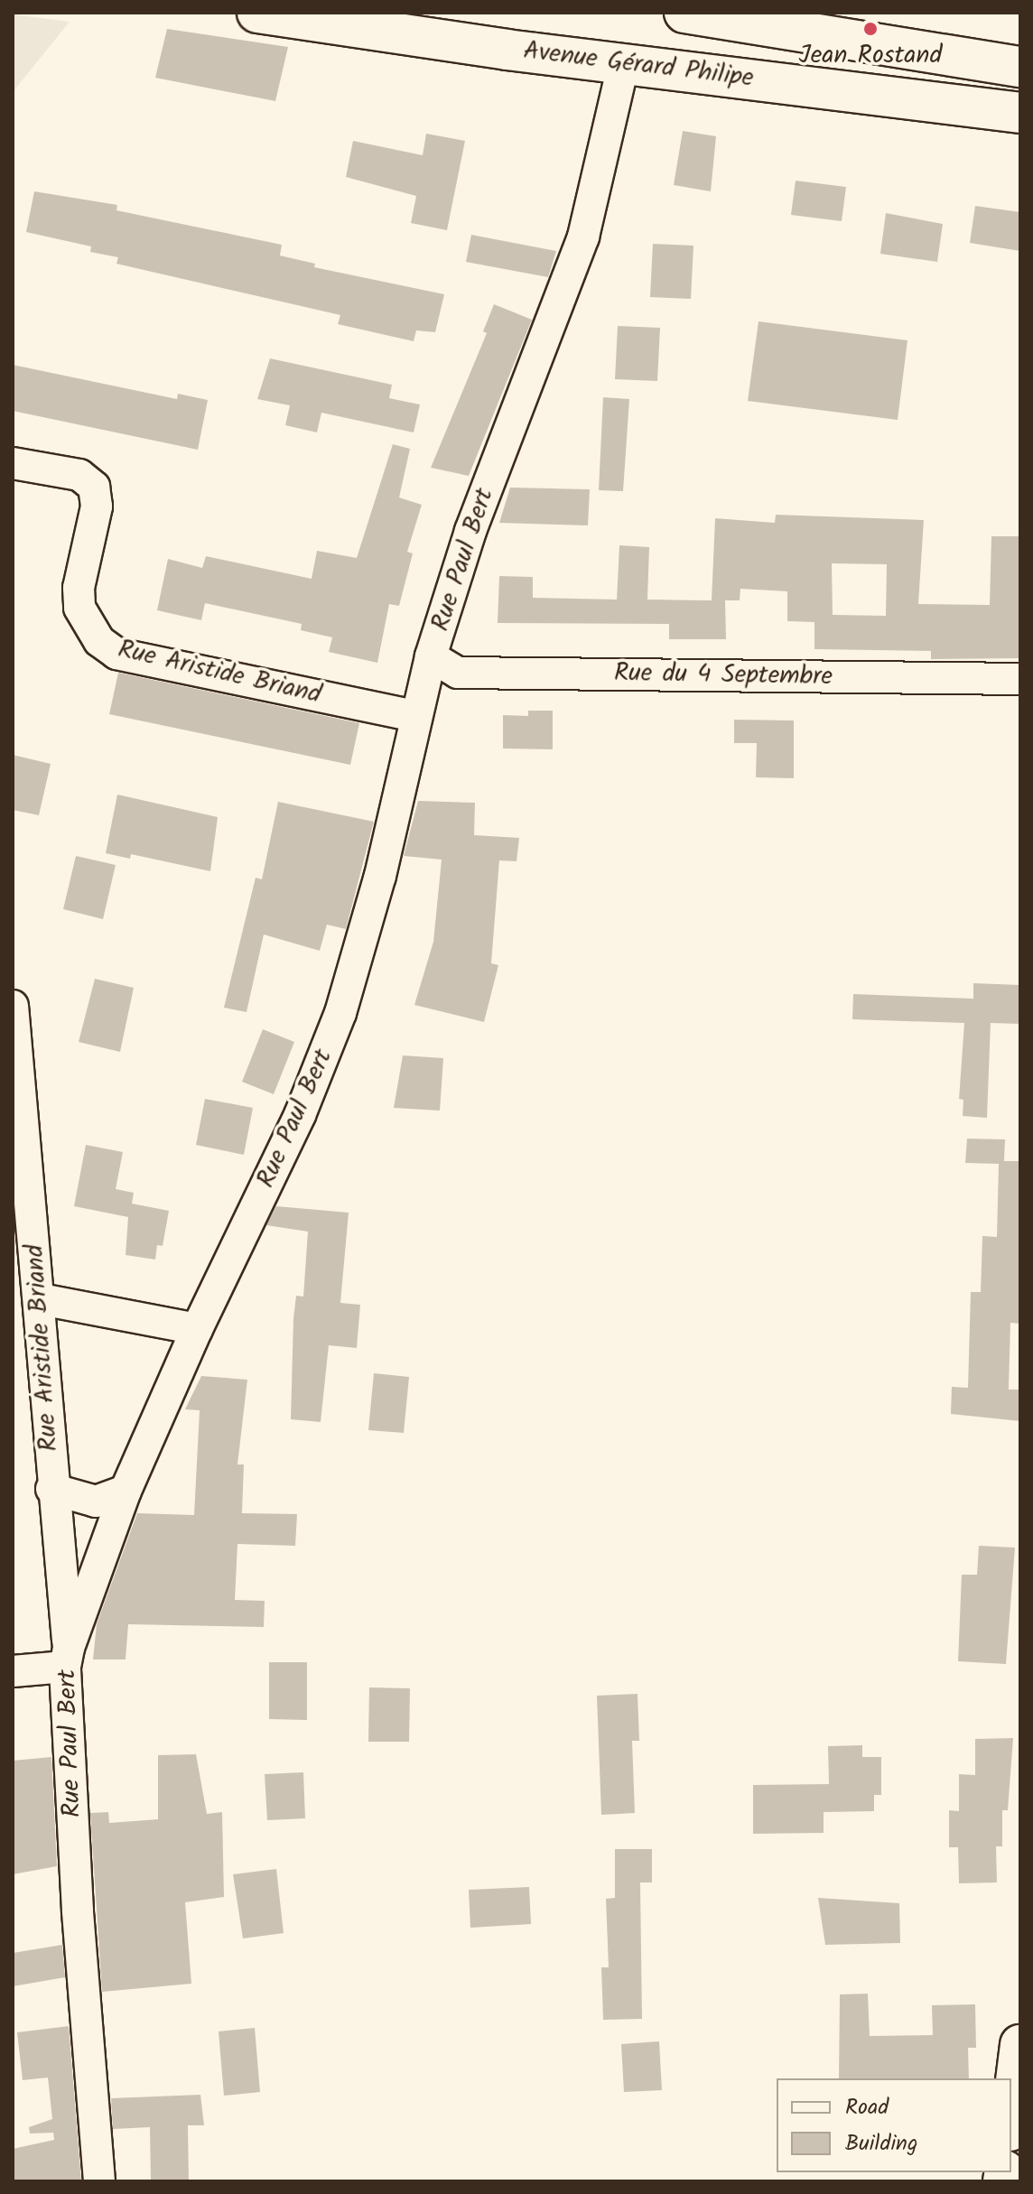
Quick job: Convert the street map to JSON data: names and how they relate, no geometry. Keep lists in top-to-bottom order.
{
  "streets": {
    "main road": ["Avenue Gérard Philipe"],
    "street": ["Rue Paul Bert", "Rue Aristide Briand", "Rue du 4 Septembre"]
  },
  "crossings": [
    ["Avenue Gérard Philipe", "Rue Paul Bert"],
    ["Rue Paul Bert", "Rue Aristide Briand"],
    ["Rue Paul Bert", "Rue du 4 Septembre"]
  ],
  "places": ["Jean Rostand"],
  "legend": ["Road", "Building"]
}
